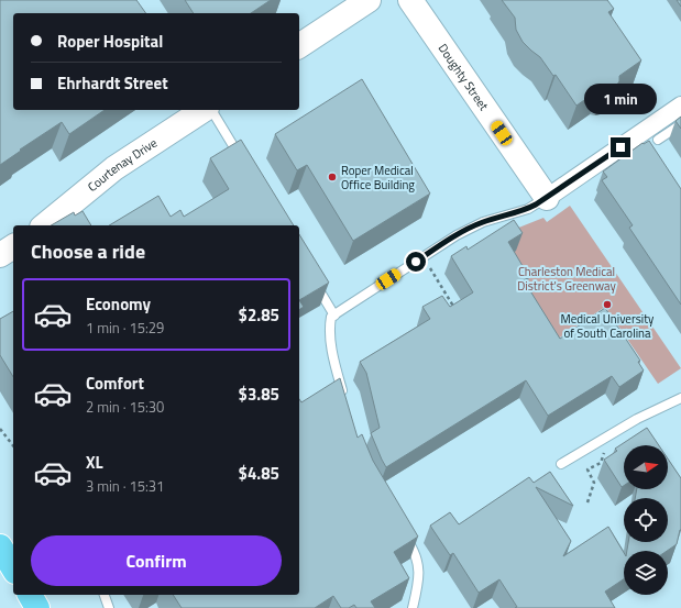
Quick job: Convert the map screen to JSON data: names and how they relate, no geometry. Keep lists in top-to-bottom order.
{
  "streets": {
    "street": ["Doughty Street", "Courtenay Drive"]
  },
  "parks": ["Charleston Medical District's Greenway"],
  "places": ["Roper Medical Office Building", "Medical University of South Carolina"],
  "north": "right",
  "page": {
    "banner": ["Roper Hospital", "Ehrhardt Street"],
    "bubble": "1 min",
    "heading": "Choose a ride",
    "list": [
      {
        "name": "Economy",
        "note": "1 min · 15:29",
        "value": "$2.85"
      },
      {
        "name": "Comfort",
        "note": "2 min · 15:30",
        "value": "$3.85"
      },
      {
        "name": "XL",
        "note": "3 min · 15:31",
        "value": "$4.85"
      }
    ],
    "buttons": "Confirm"
  }
}
